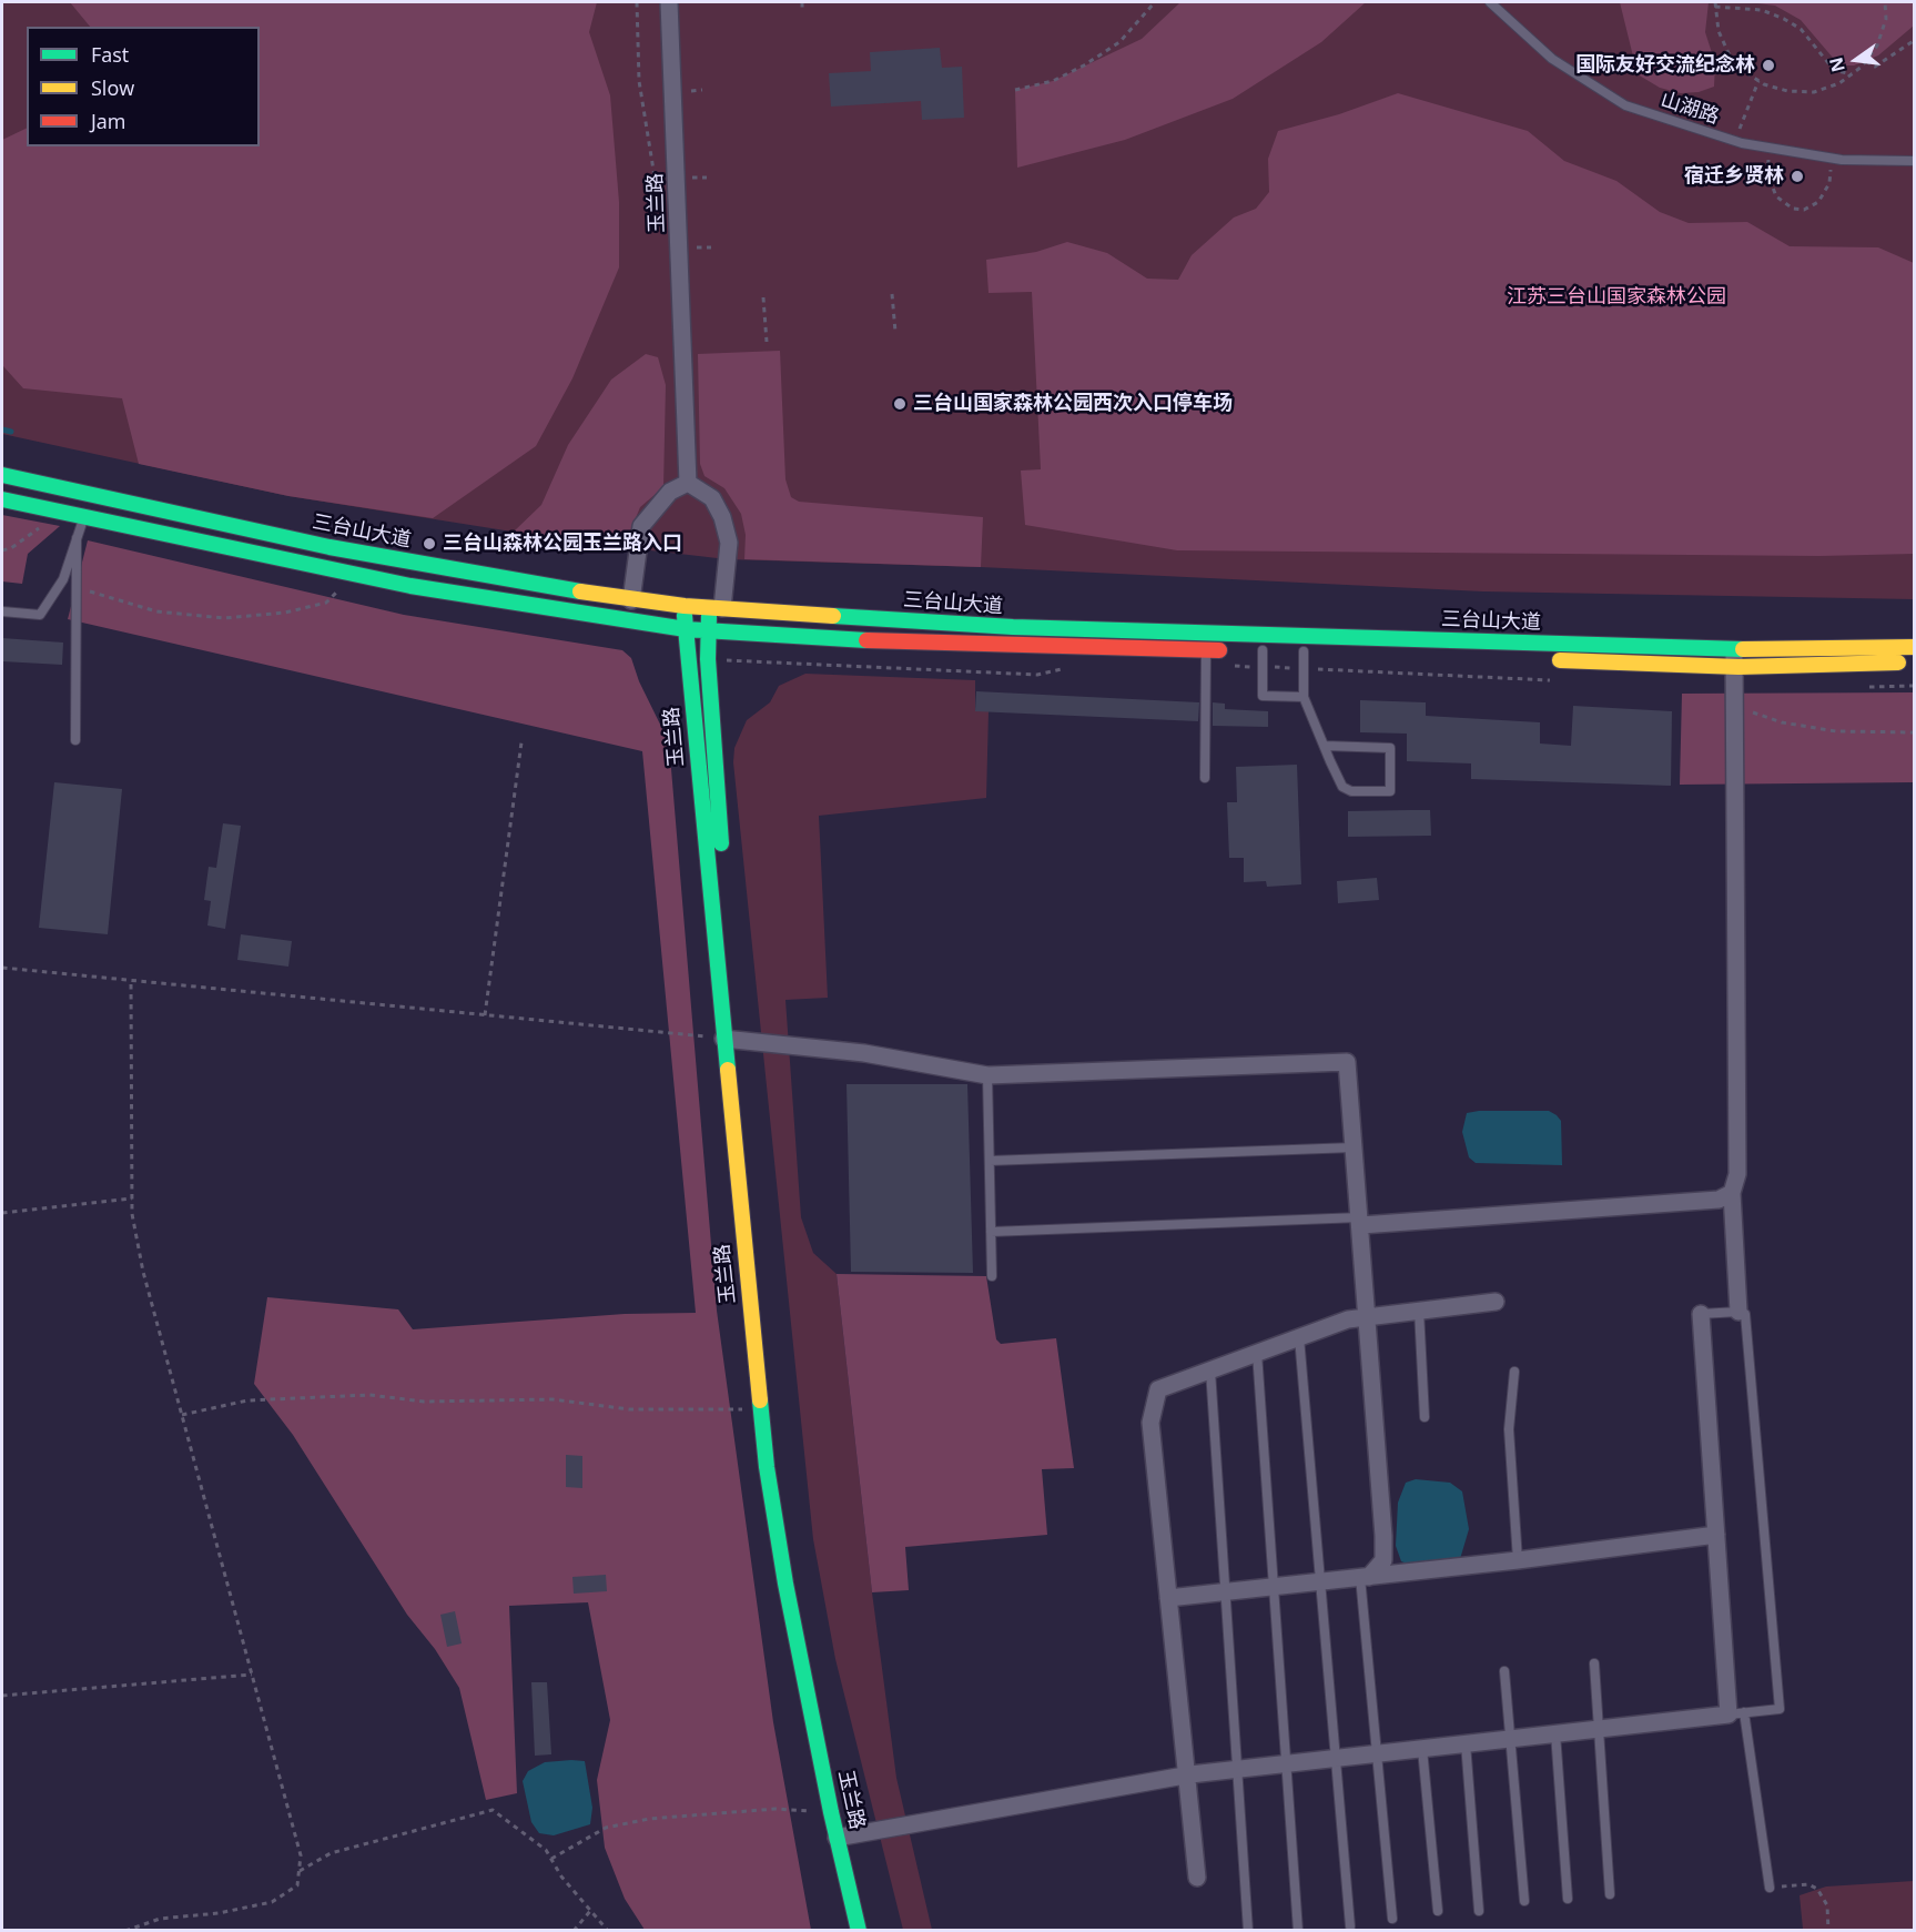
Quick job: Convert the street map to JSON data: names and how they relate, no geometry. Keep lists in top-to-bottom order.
{
  "streets": {
    "main road": ["玉兰路", "三台山大道"],
    "lane": ["山湖路"]
  },
  "crossings": [
    ["玉兰路", "三台山大道"]
  ],
  "parks": ["江苏三台山国家森林公园"],
  "places": [
    "国际友好交流纪念林",
    "宿迁乡贤林",
    "三台山国家森林公园西次入口停车场",
    "三台山森林公园玉兰路入口"
  ],
  "legend": ["Fast", "Slow", "Jam"],
  "north": "left"
}
